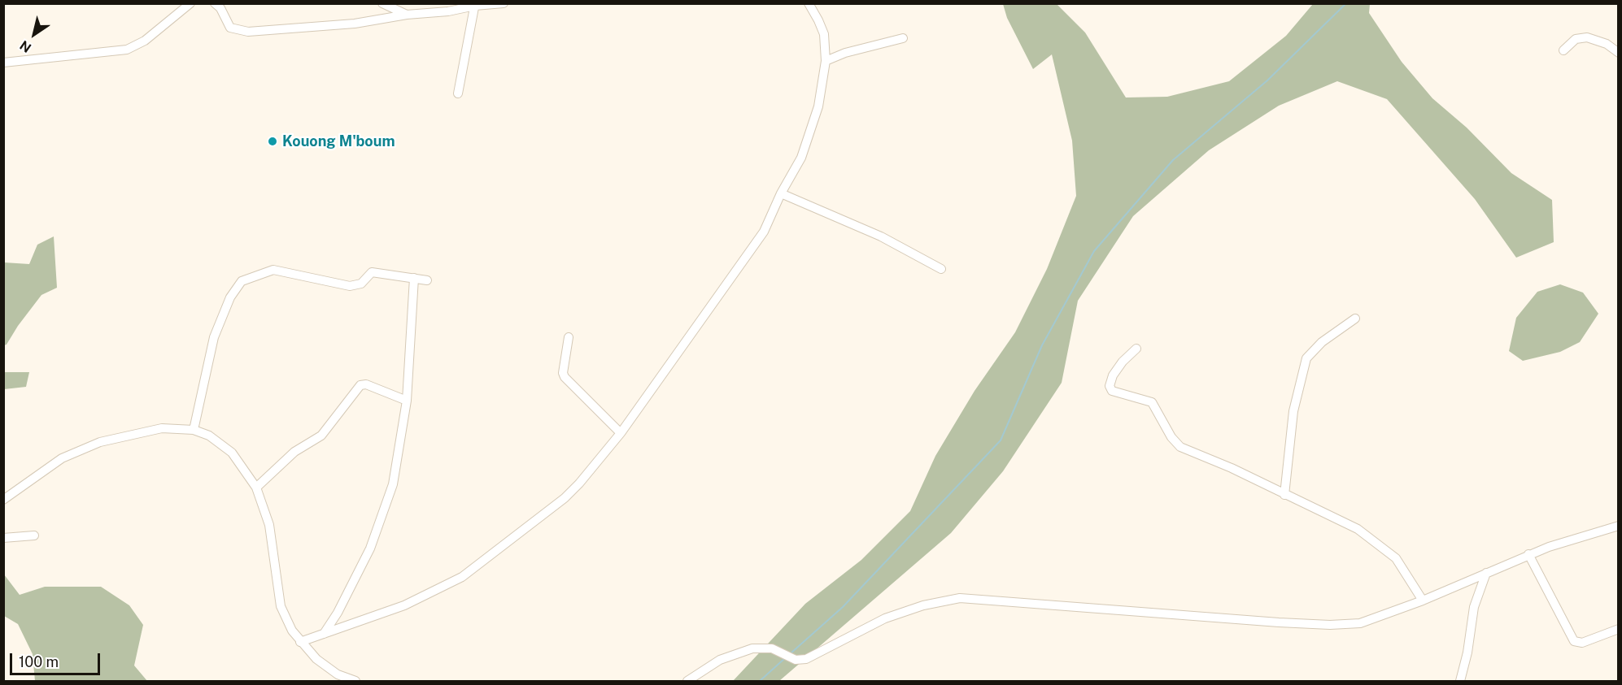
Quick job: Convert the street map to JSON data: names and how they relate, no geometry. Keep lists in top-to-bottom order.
{
  "places": ["Kouong M'boum"],
  "scale_bar": "100 m",
  "north": "bottom left"
}
